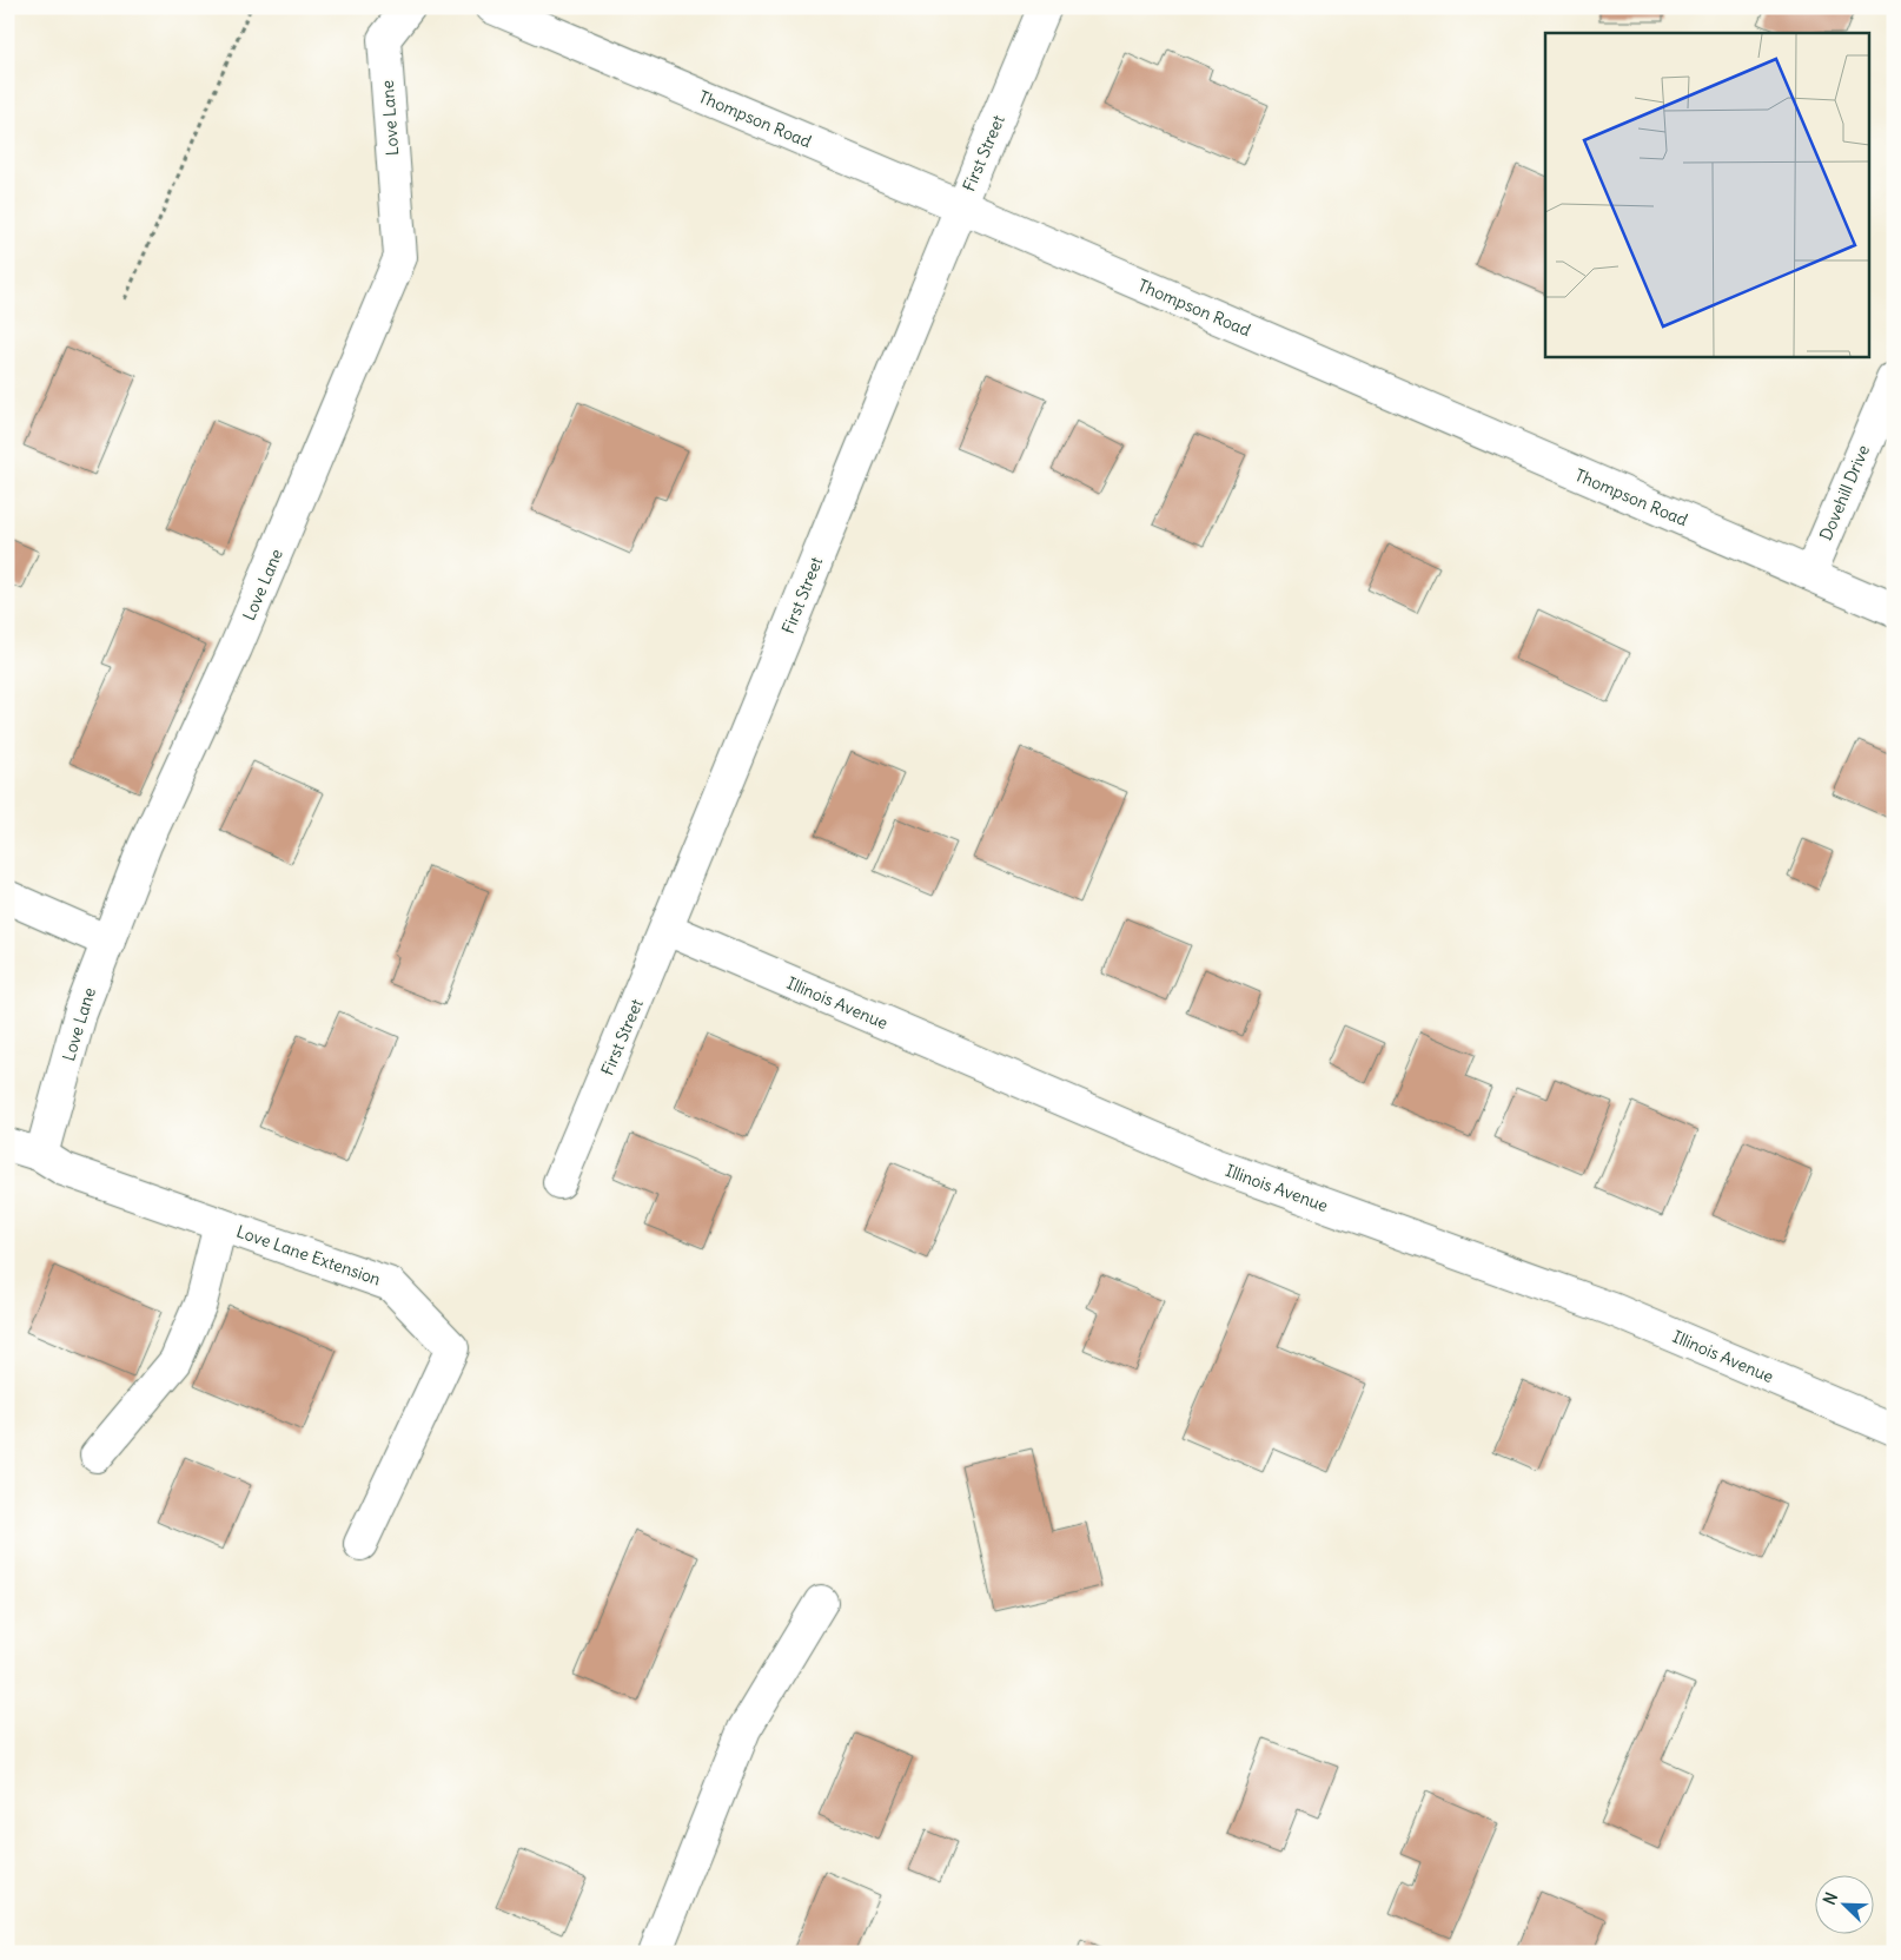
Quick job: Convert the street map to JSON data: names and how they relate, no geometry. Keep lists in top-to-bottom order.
{
  "streets": {
    "street": [
      "Love Lane",
      "Thompson Road",
      "First Street",
      "Dovehill Drive",
      "Illinois Avenue",
      "Love Lane Extension"
    ]
  },
  "crossings": [
    ["Love Lane", "Love Lane Extension"],
    ["Thompson Road", "First Street"],
    ["Thompson Road", "Dovehill Drive"],
    ["First Street", "Illinois Avenue"]
  ],
  "north": "top left"
}
